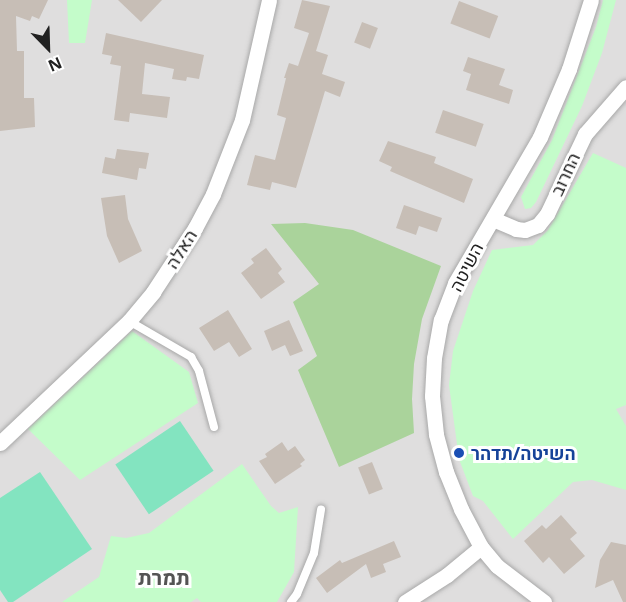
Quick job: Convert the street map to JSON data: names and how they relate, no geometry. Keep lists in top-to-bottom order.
{
  "streets": {
    "street": ["החרוב", "האלה", "השיטה"]
  },
  "crossings": [
    ["החרוב", "השיטה"]
  ],
  "districts": ["תמרת"],
  "places": ["השיטה/תדהר"],
  "north": "bottom right"
}
